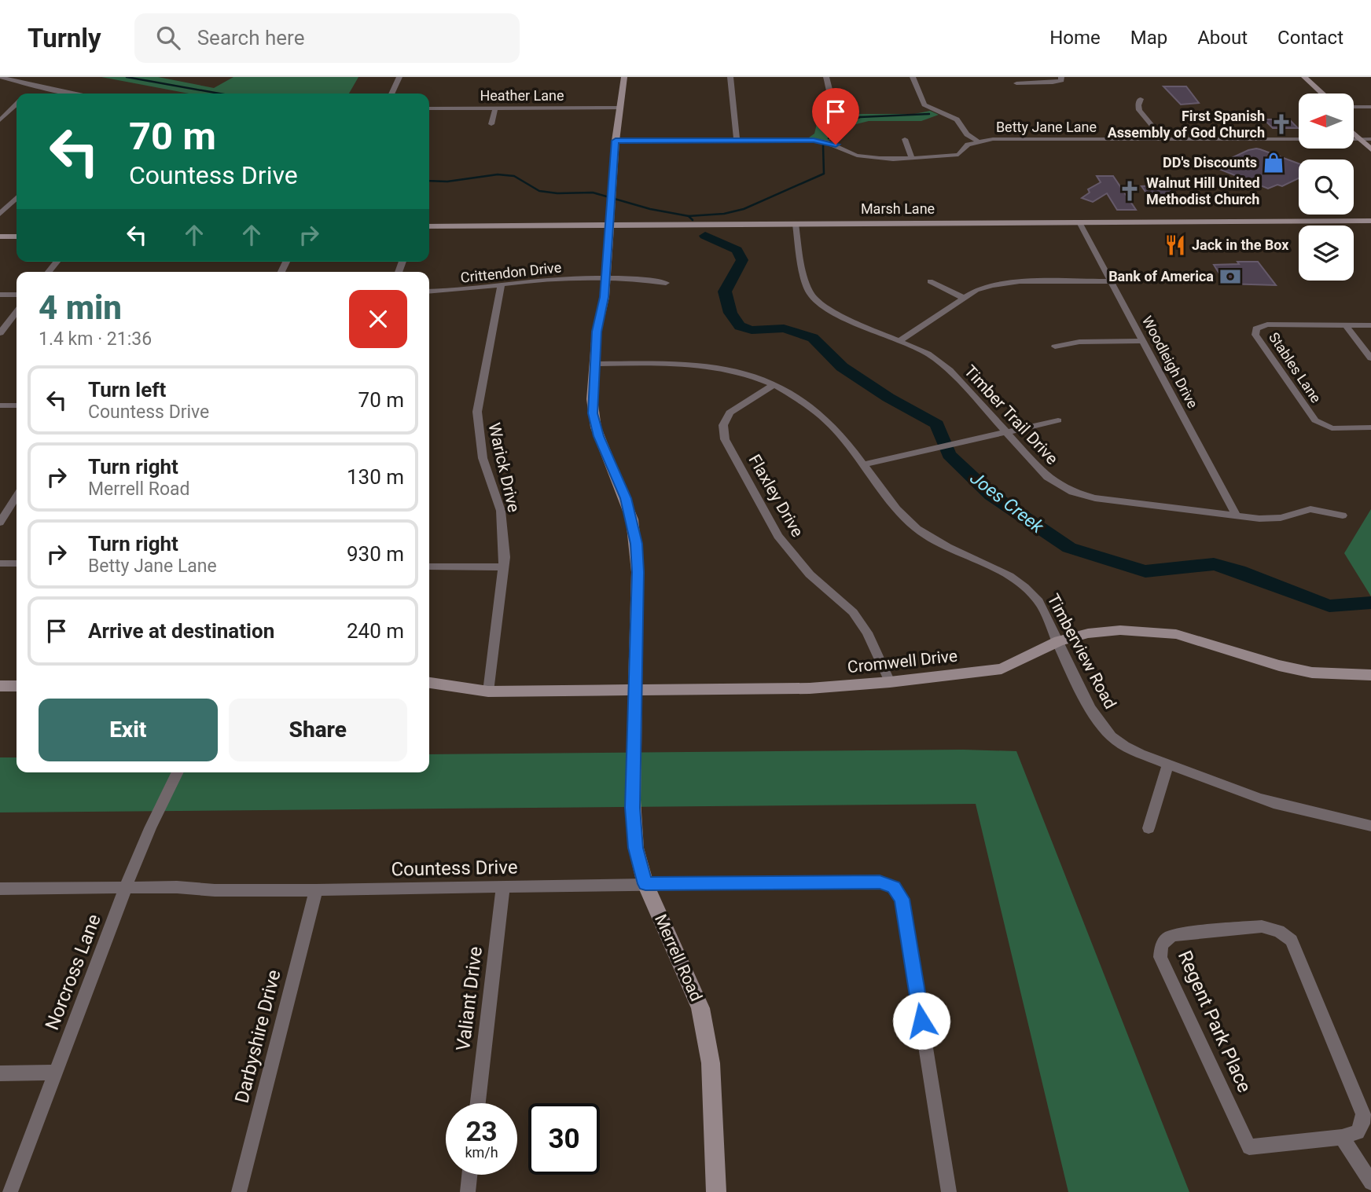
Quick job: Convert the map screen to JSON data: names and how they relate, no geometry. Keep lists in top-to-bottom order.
{
  "streets": {
    "street": [
      "Heather Lane",
      "Betty Jane Lane",
      "Marsh Lane",
      "Crittendon Drive",
      "Woodleigh Drive",
      "Stables Lane",
      "Timber Trail Drive",
      "Warick Drive",
      "Flaxley Drive",
      "Timberview Road",
      "Cromwell Drive",
      "Countess Drive",
      "Merrell Road",
      "Norcross Lane",
      "Valiant Drive",
      "Regent Park Place",
      "Darbyshire Drive"
    ]
  },
  "crossings": [
    ["Heather Lane", "Merrell Road"],
    ["Marsh Lane", "Woodleigh Drive"],
    ["Marsh Lane", "Timber Trail Drive"],
    ["Marsh Lane", "Merrell Road"],
    ["Crittendon Drive", "Warick Drive"],
    ["Crittendon Drive", "Merrell Road"],
    ["Woodleigh Drive", "Timber Trail Drive"],
    ["Warick Drive", "Cromwell Drive"],
    ["Flaxley Drive", "Timberview Road"],
    ["Flaxley Drive", "Cromwell Drive"],
    ["Timberview Road", "Cromwell Drive"],
    ["Timberview Road", "Merrell Road"],
    ["Cromwell Drive", "Merrell Road"],
    ["Countess Drive", "Merrell Road"],
    ["Countess Drive", "Norcross Lane"],
    ["Countess Drive", "Valiant Drive"],
    ["Countess Drive", "Darbyshire Drive"]
  ],
  "water": ["Joes Creek"],
  "places": {
    "church": ["First Spanish Assembly of God Church", "Walnut Hill United Methodist Church"],
    "shop": ["DD's Discounts"],
    "restaurant": ["Jack in the Box"],
    "bank": ["Bank of America"]
  },
  "north": "left",
  "page": {
    "header": "Turnly",
    "search": "Search here",
    "nav": [
      "Home",
      "Map",
      "About",
      "Contact"
    ],
    "turn": ["70 m", "Countess Drive"],
    "heading": ["4 min", "1.4 km · 21:36"],
    "list": [
      {
        "name": "Turn left",
        "note": "Countess Drive",
        "value": "70 m"
      },
      {
        "name": "Turn right",
        "note": "Merrell Road",
        "value": "130 m"
      },
      {
        "name": "Turn right",
        "note": "Betty Jane Lane",
        "value": "930 m"
      },
      {
        "name": "Arrive at destination",
        "value": "240 m"
      }
    ],
    "buttons": ["Exit", "Share"],
    "speed": "23 km/h",
    "limit": "30"
  }
}
